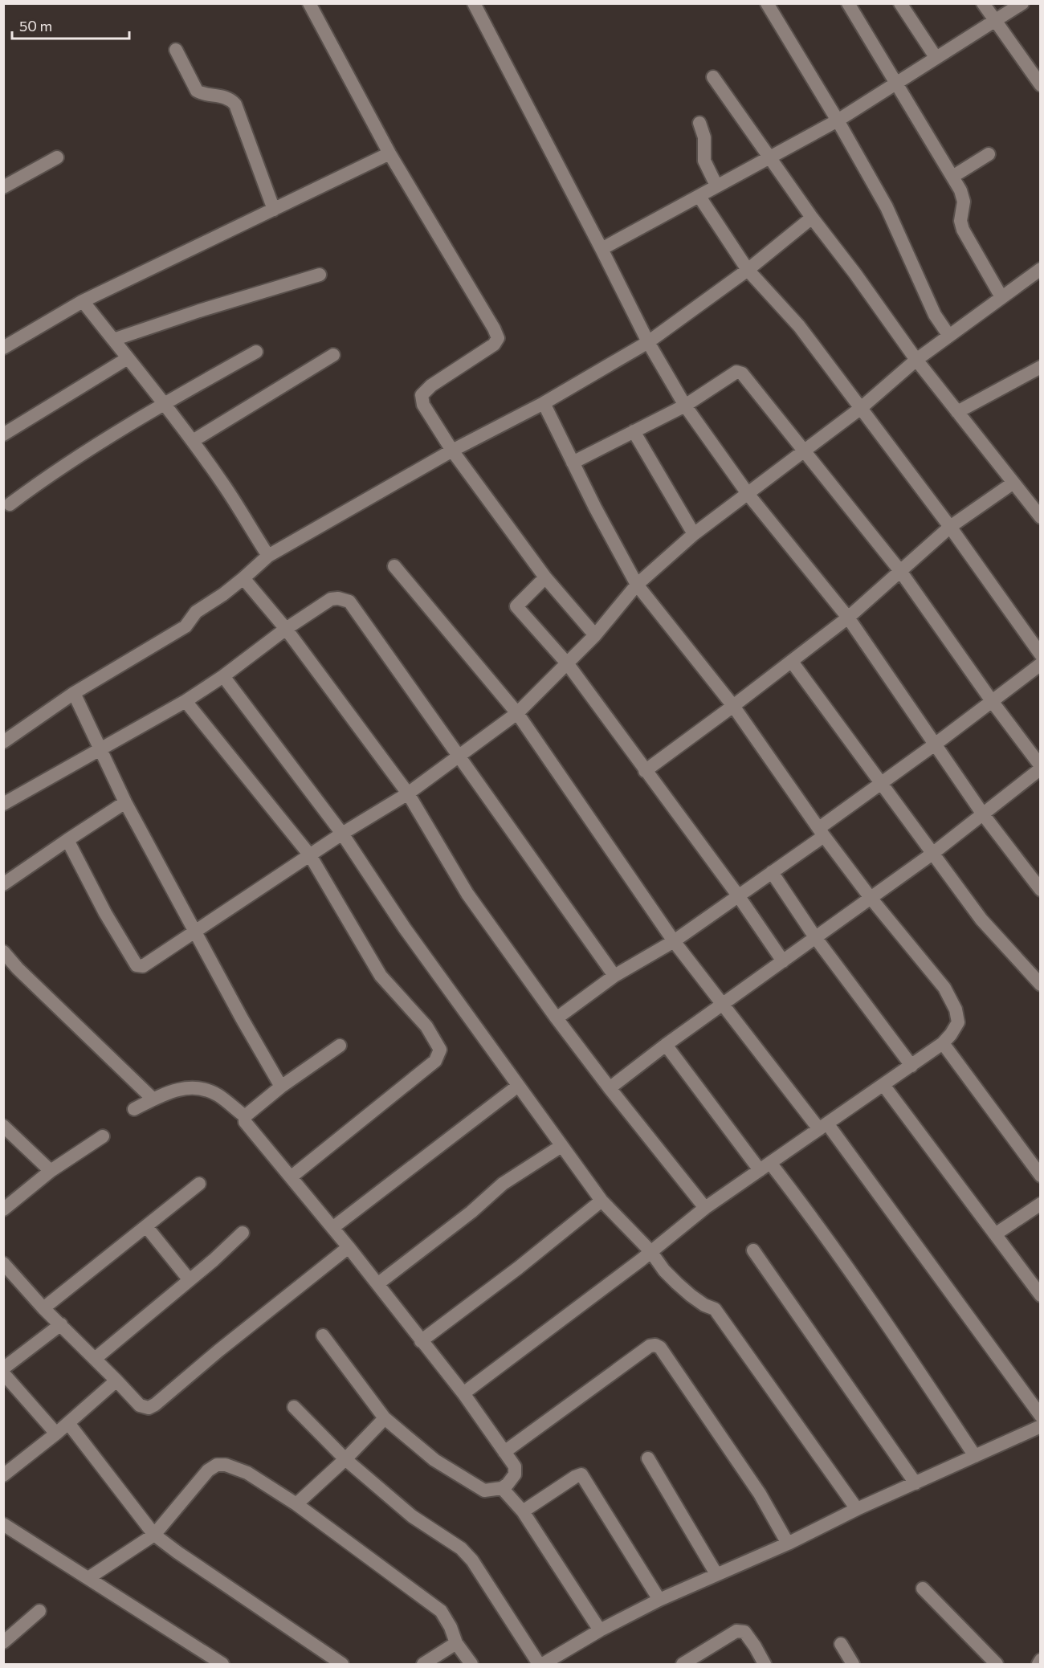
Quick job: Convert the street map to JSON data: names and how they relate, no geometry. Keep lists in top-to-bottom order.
{
  "scale_bar": "50 m"
}
